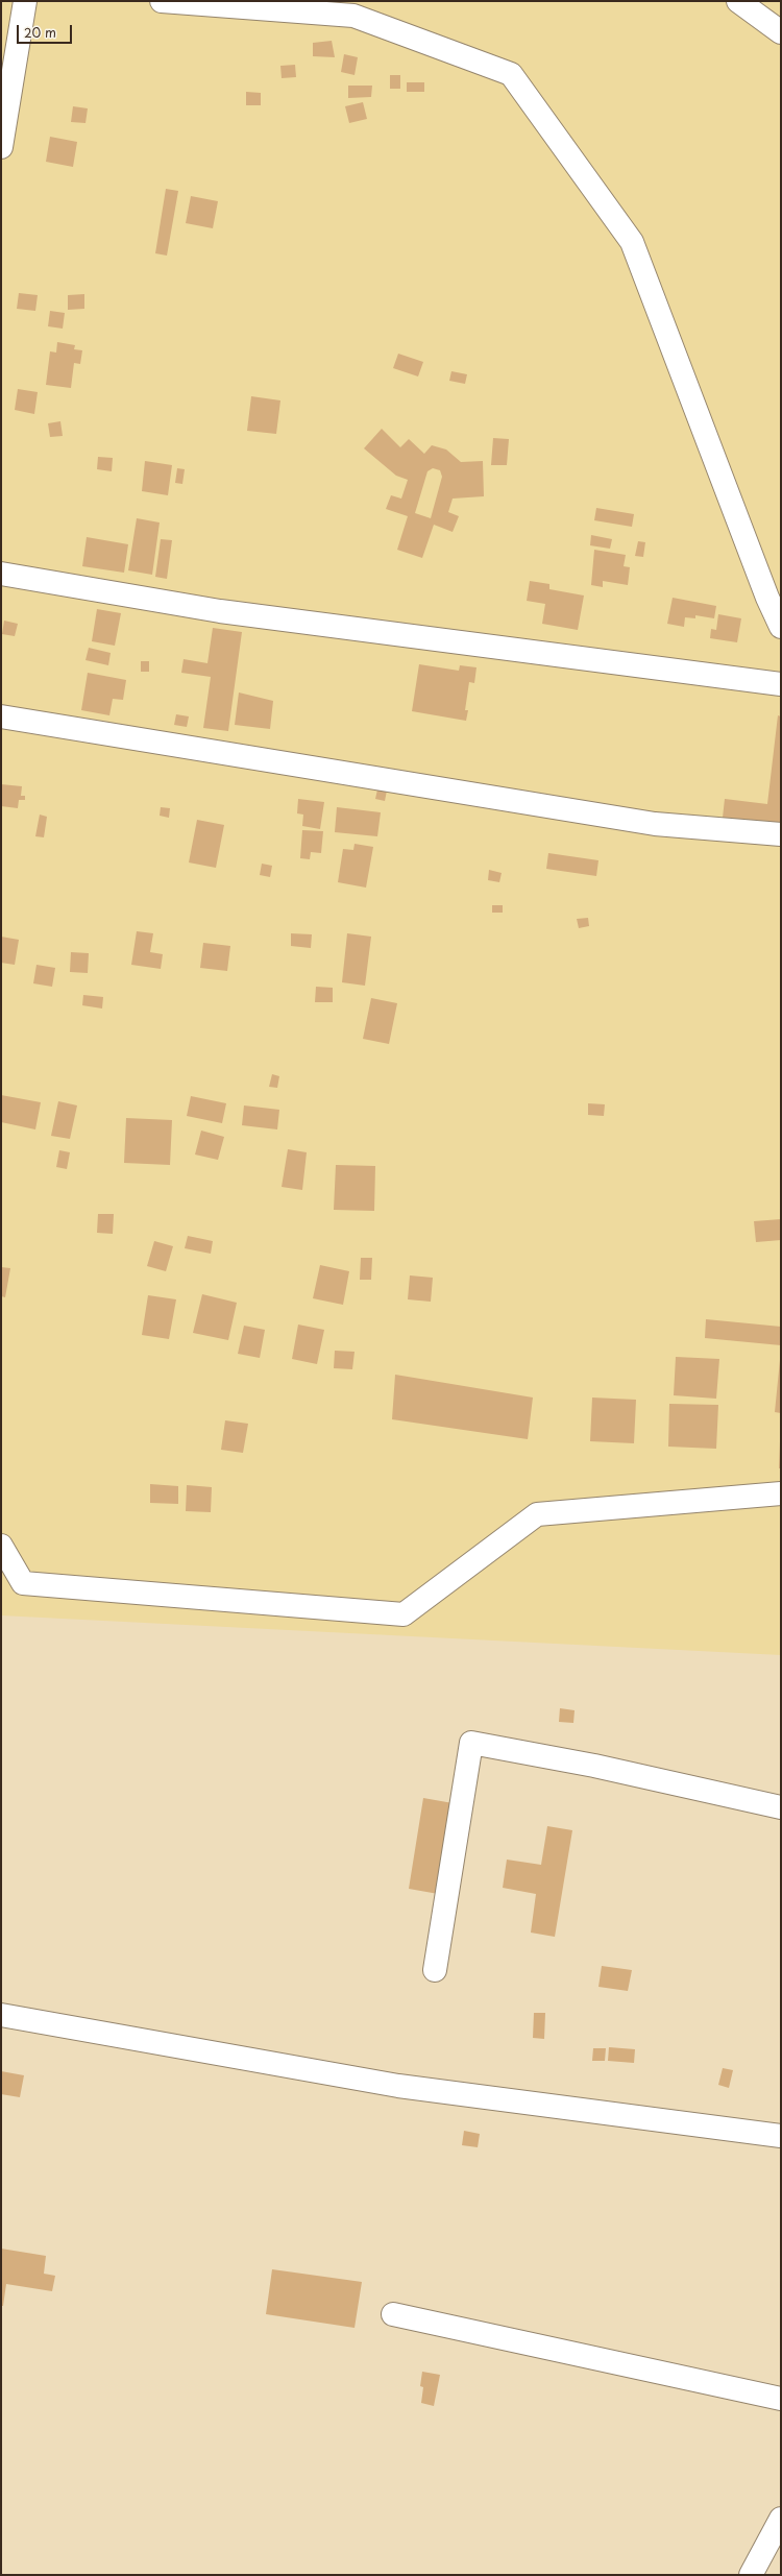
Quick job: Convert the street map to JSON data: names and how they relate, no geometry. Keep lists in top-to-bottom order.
{
  "scale_bar": "20 m"
}
